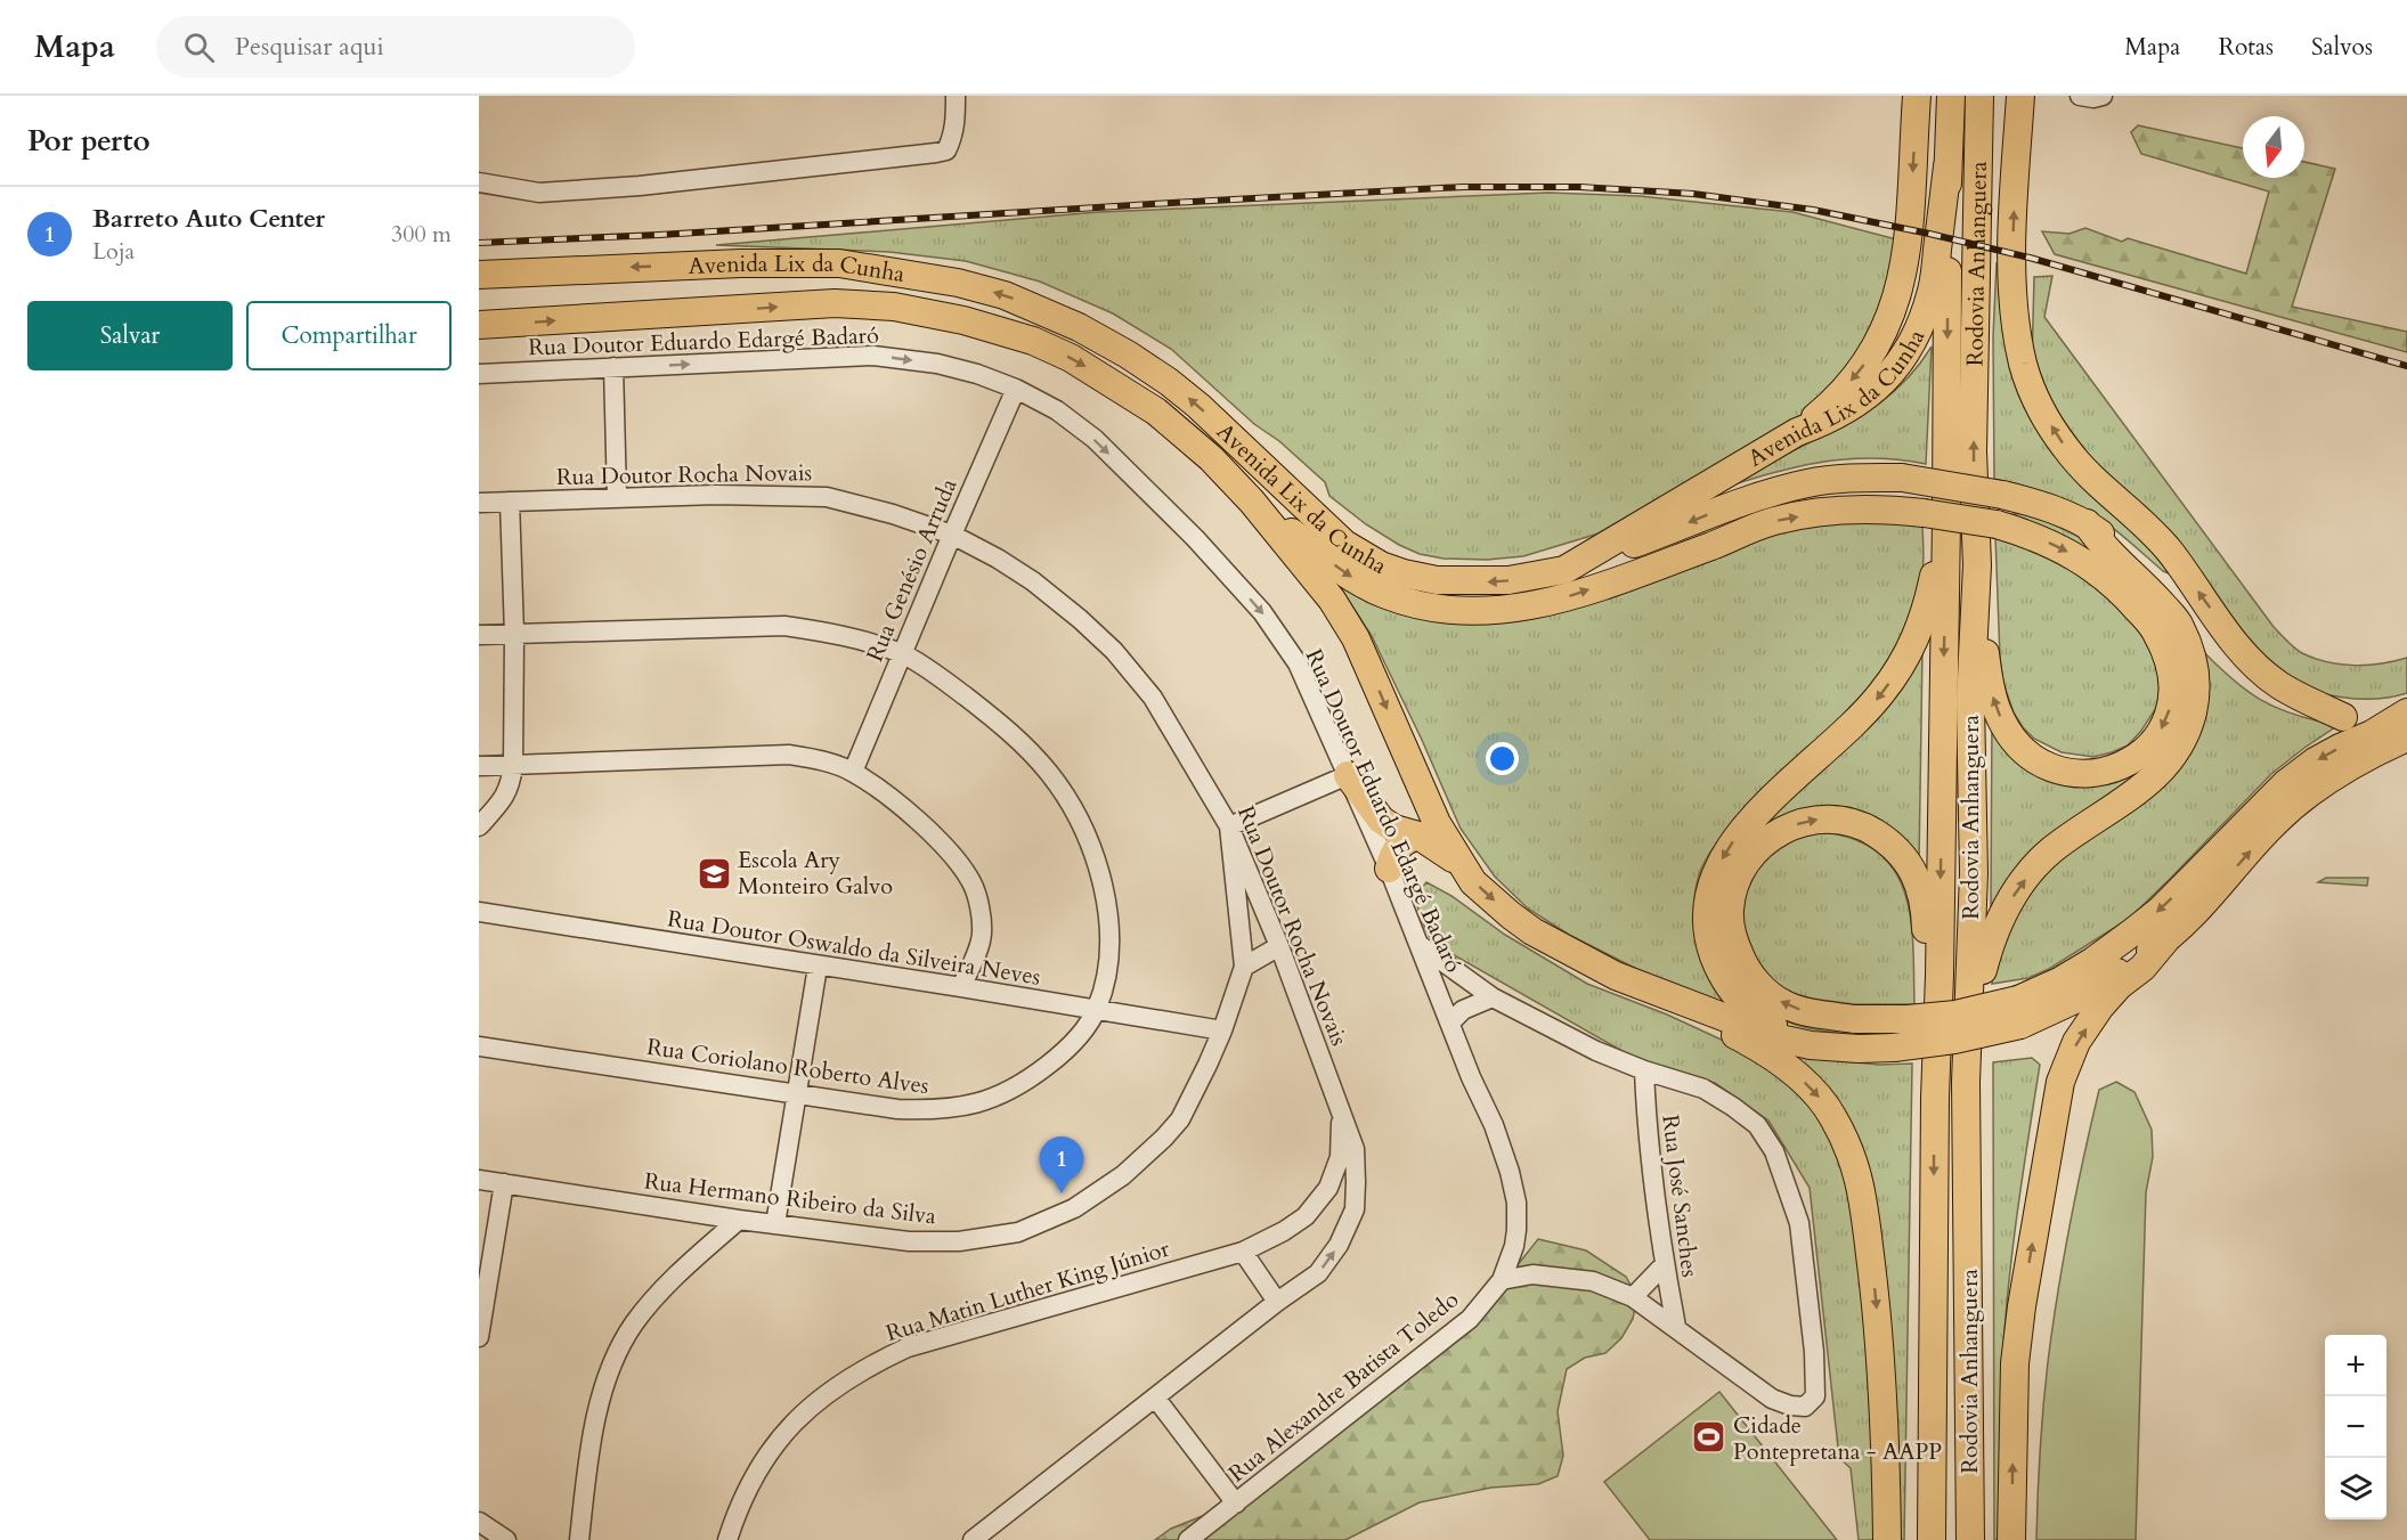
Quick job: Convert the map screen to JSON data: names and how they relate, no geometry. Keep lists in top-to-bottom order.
{
  "streets": {
    "highway": ["Rodovia Anhanguera", "Avenida Lix da Cunha"],
    "street": [
      "Rua Doutor Eduardo Edargé Badaró",
      "Rua Doutor Rocha Novais",
      "Rua Genésio Arruda",
      "Rua Doutor Oswaldo da Silveira Neves",
      "Rua Coriolano Roberto Alves",
      "Rua José Sanches",
      "Rua Hermano Ribeiro da Silva",
      "Rua Matin Luther King Júnior",
      "Rua Alexandre Batista Toledo"
    ]
  },
  "crossings": [
    ["Rodovia Anhanguera", "Avenida Lix da Cunha"],
    ["Rua Doutor Eduardo Edargé Badaró", "Rua Genésio Arruda"],
    ["Rua Doutor Eduardo Edargé Badaró", "Rua Alexandre Batista Toledo"],
    ["Rua Doutor Rocha Novais", "Rua Genésio Arruda"],
    ["Rua Doutor Rocha Novais", "Rua Hermano Ribeiro da Silva"],
    ["Rua Doutor Rocha Novais", "Rua Matin Luther King Júnior"],
    ["Rua Doutor Oswaldo da Silveira Neves", "Rua Coriolano Roberto Alves"],
    ["Rua Doutor Oswaldo da Silveira Neves", "Rua Hermano Ribeiro da Silva"]
  ],
  "one_way": ["Rua Doutor Eduardo Edargé Badaró"],
  "places": {
    "school or university": ["Escola Ary Monteiro Galvo"],
    "sports": ["Cidade Pontepretana - AAPP"]
  },
  "north": "bottom",
  "page": {
    "header": "Mapa",
    "search": "Pesquisar aqui",
    "nav": ["Mapa", "Rotas", "Salvos"],
    "heading": "Por perto",
    "list": [
      {
        "mark": "1",
        "name": "Barreto Auto Center",
        "note": "Loja",
        "value": "300 m"
      }
    ],
    "buttons": ["Salvar", "Compartilhar"],
    "pins": "1",
    "map_buttons": ["+", "−"]
  }
}
